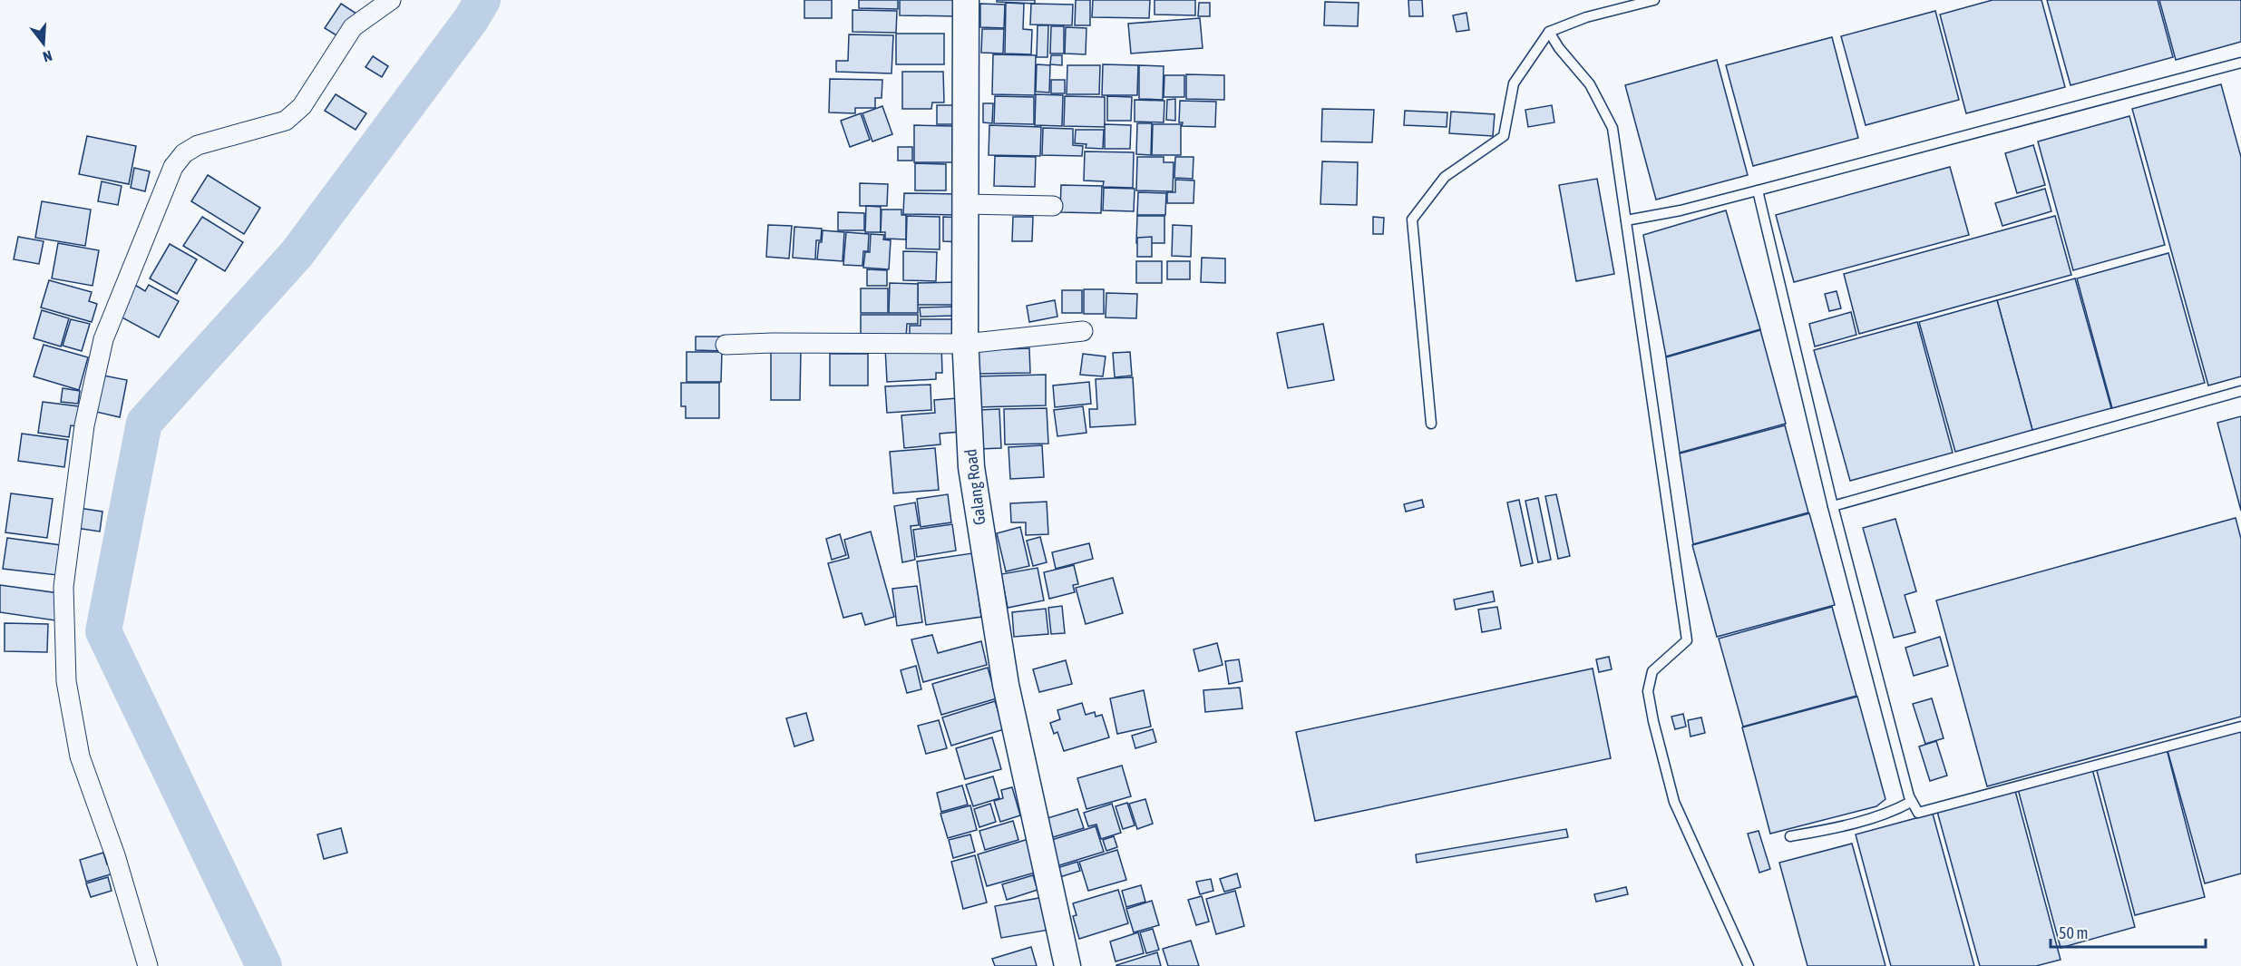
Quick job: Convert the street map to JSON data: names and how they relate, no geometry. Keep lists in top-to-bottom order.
{
  "streets": {
    "street": ["Galang Road"]
  },
  "scale_bar": "50 m",
  "north": "bottom"
}
